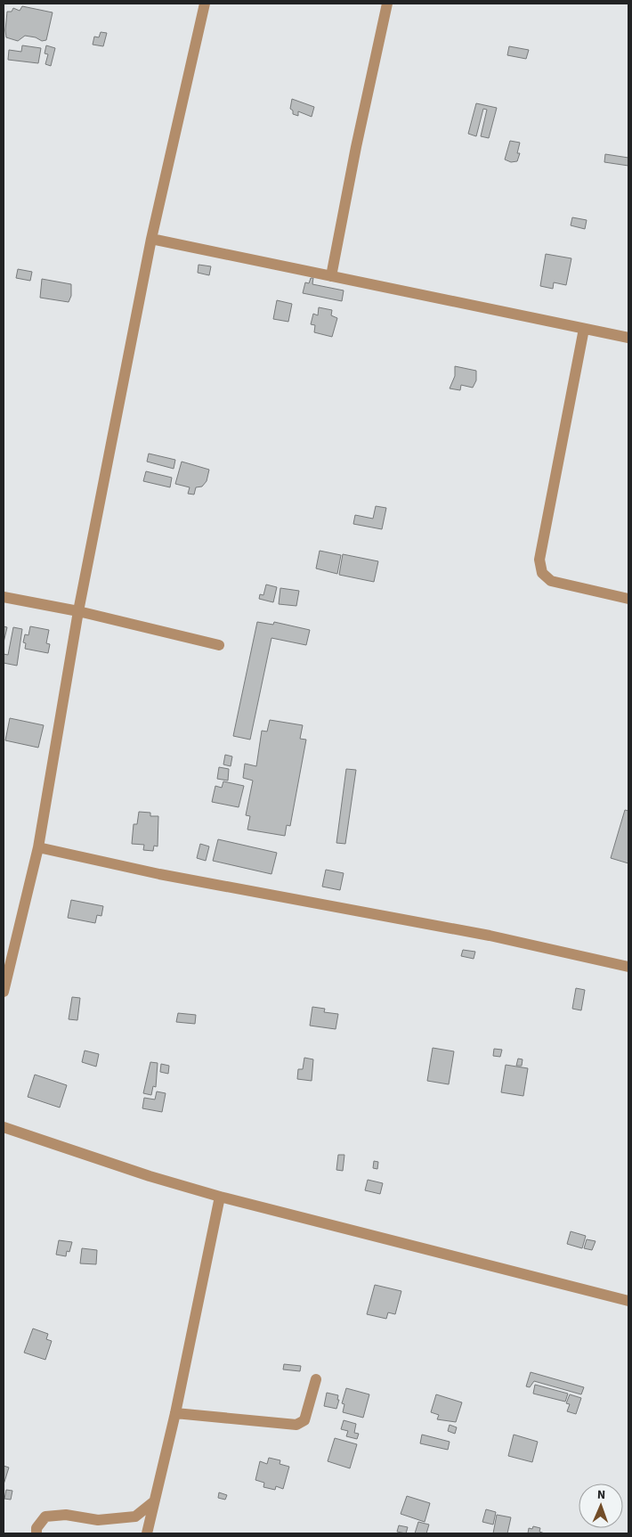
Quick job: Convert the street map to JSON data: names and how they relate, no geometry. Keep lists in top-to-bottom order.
{
  "north": "top"
}
